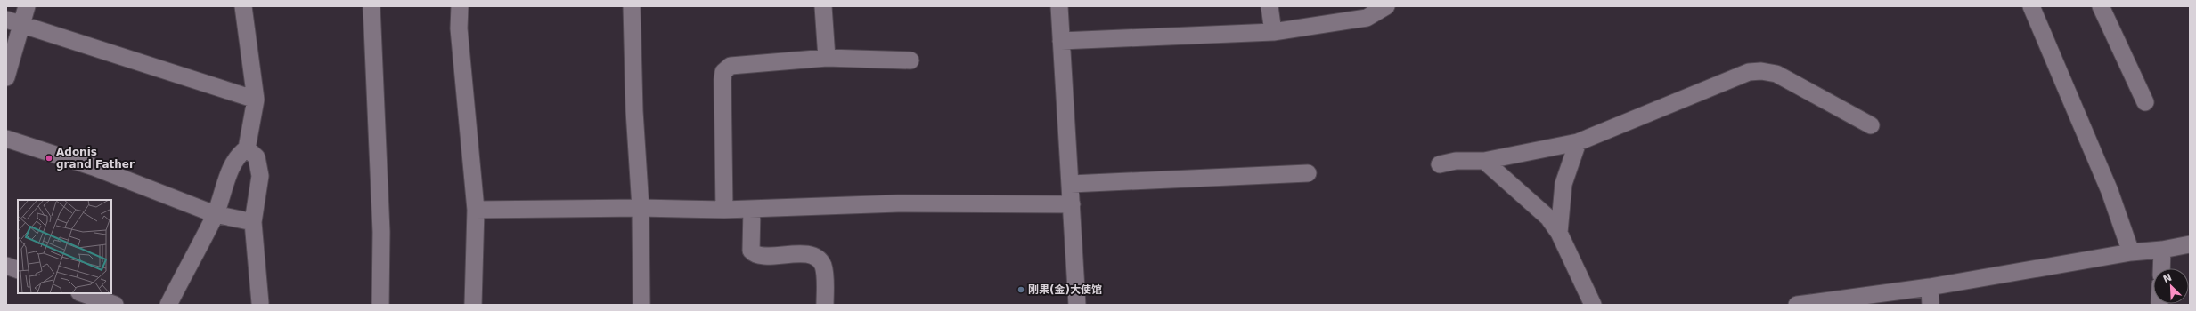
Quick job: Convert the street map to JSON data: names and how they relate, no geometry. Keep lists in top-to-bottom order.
{
  "places": ["Adonis grand Father", "刚果(金)大使馆"],
  "north": "top left"
}
